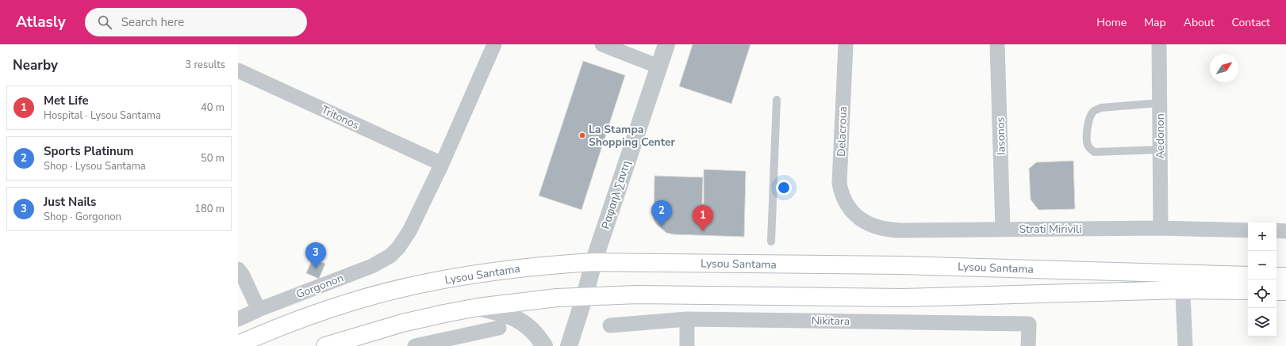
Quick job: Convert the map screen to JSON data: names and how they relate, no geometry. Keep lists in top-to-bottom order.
{
  "streets": {
    "main road": ["Lysou Santama"],
    "street": [
      "Tritonos",
      "Delacroua",
      "Iasonos",
      "Aedonon",
      "Ραφαηλ Σαντη",
      "Strati Mirivili",
      "Gorgonon",
      "Nikitara"
    ]
  },
  "crossings": [
    ["Tritonos", "Gorgonon"],
    ["Delacroua", "Strati Mirivili"],
    ["Iasonos", "Strati Mirivili"],
    ["Aedonon", "Strati Mirivili"],
    ["Ραφαηλ Σαντη", "Lysou Santama"]
  ],
  "places": ["La Stampa Shopping Center"],
  "north": "top right",
  "page": {
    "header": "Atlasly",
    "search": "Search here",
    "nav": [
      "Home",
      "Map",
      "About",
      "Contact"
    ],
    "heading": ["Nearby", "3 results"],
    "list": [
      {
        "mark": "1",
        "name": "Met Life",
        "note": "Hospital · Lysou Santama",
        "value": "40 m"
      },
      {
        "mark": "2",
        "name": "Sports Platinum",
        "note": "Shop · Lysou Santama",
        "value": "50 m"
      },
      {
        "mark": "3",
        "name": "Just Nails",
        "note": "Shop · Gorgonon",
        "value": "180 m"
      }
    ],
    "pins": ["2", "1", "3"],
    "map_buttons": ["+", "−"]
  }
}
